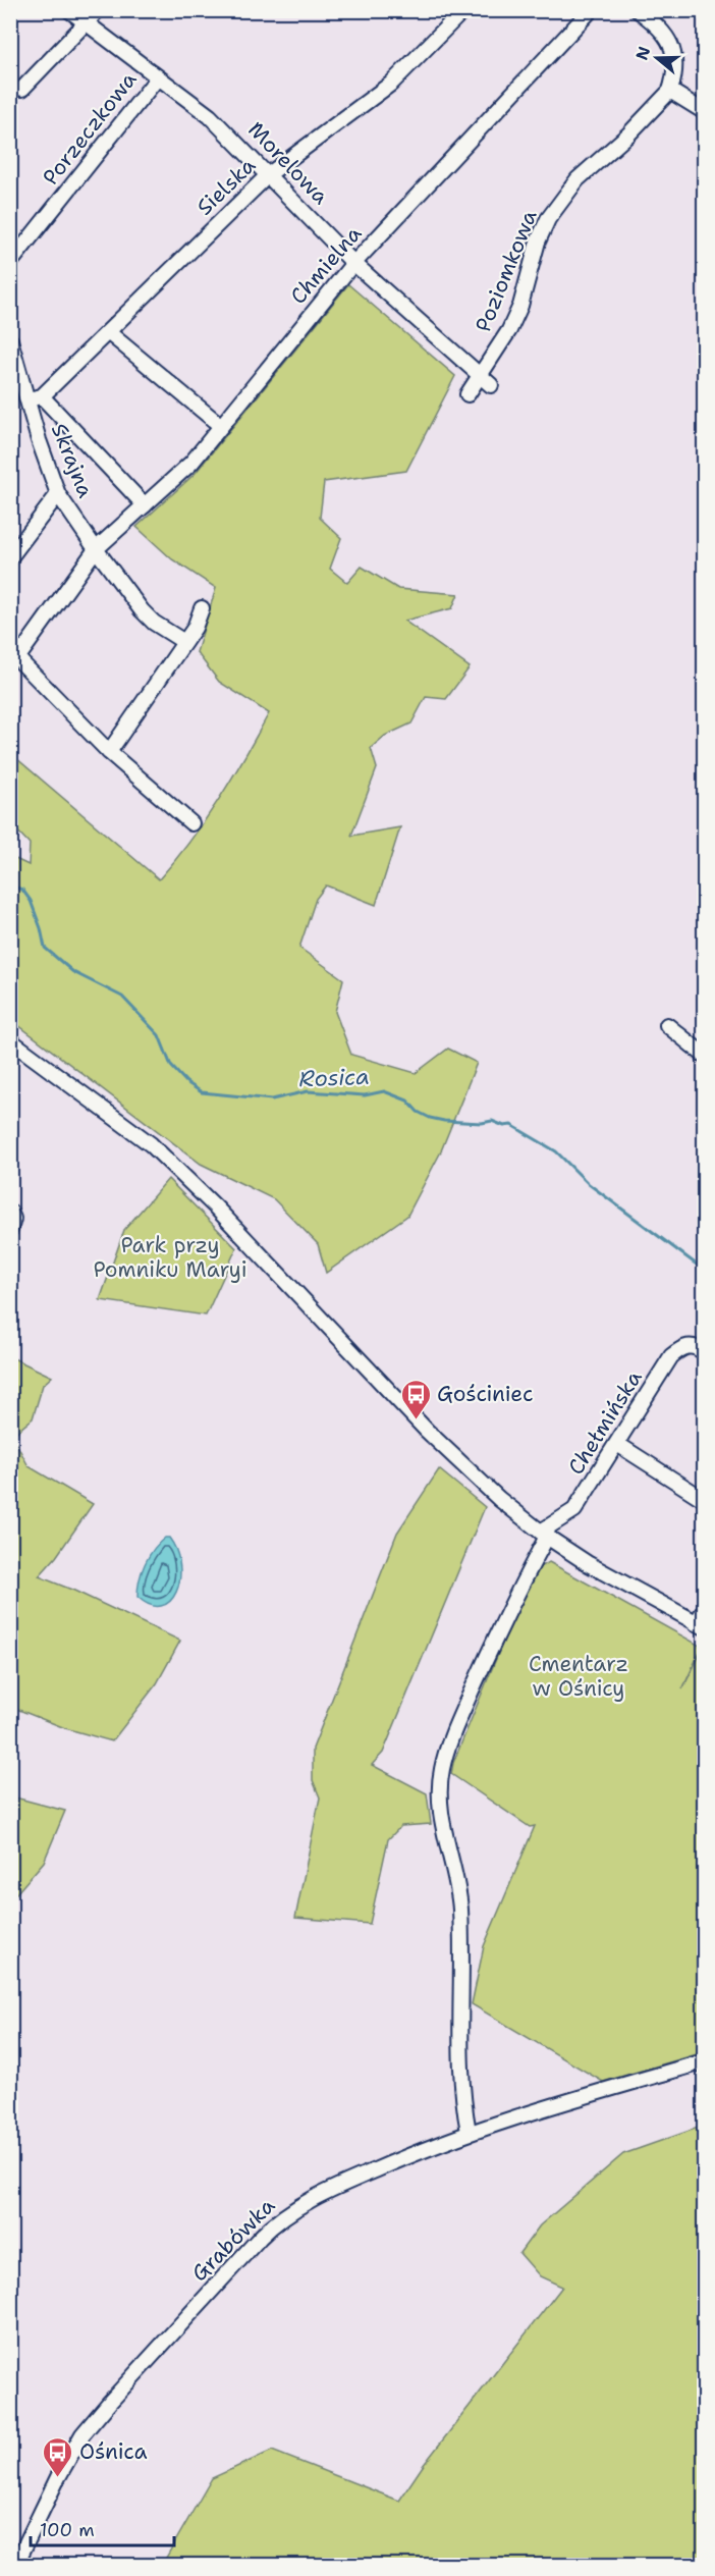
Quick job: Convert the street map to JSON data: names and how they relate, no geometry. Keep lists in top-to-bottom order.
{
  "streets": {
    "street": [
      "Porzeczkowa",
      "Morelowa",
      "Sielska",
      "Chmielna",
      "Poziomkowa",
      "Skrajna",
      "Chełmińska",
      "Grabówka"
    ]
  },
  "crossings": [
    ["Porzeczkowa", "Morelowa"],
    ["Morelowa", "Sielska"],
    ["Morelowa", "Chmielna"],
    ["Morelowa", "Poziomkowa"],
    ["Sielska", "Skrajna"],
    ["Chmielna", "Skrajna"]
  ],
  "water": ["Rosica"],
  "parks": ["Park przy Pomniku Maryi", "Cmentarz w Ośnicy"],
  "places": {
    "bus stop": ["Gościniec", "Ośnica"]
  },
  "scale_bar": "100 m",
  "north": "left"
}
